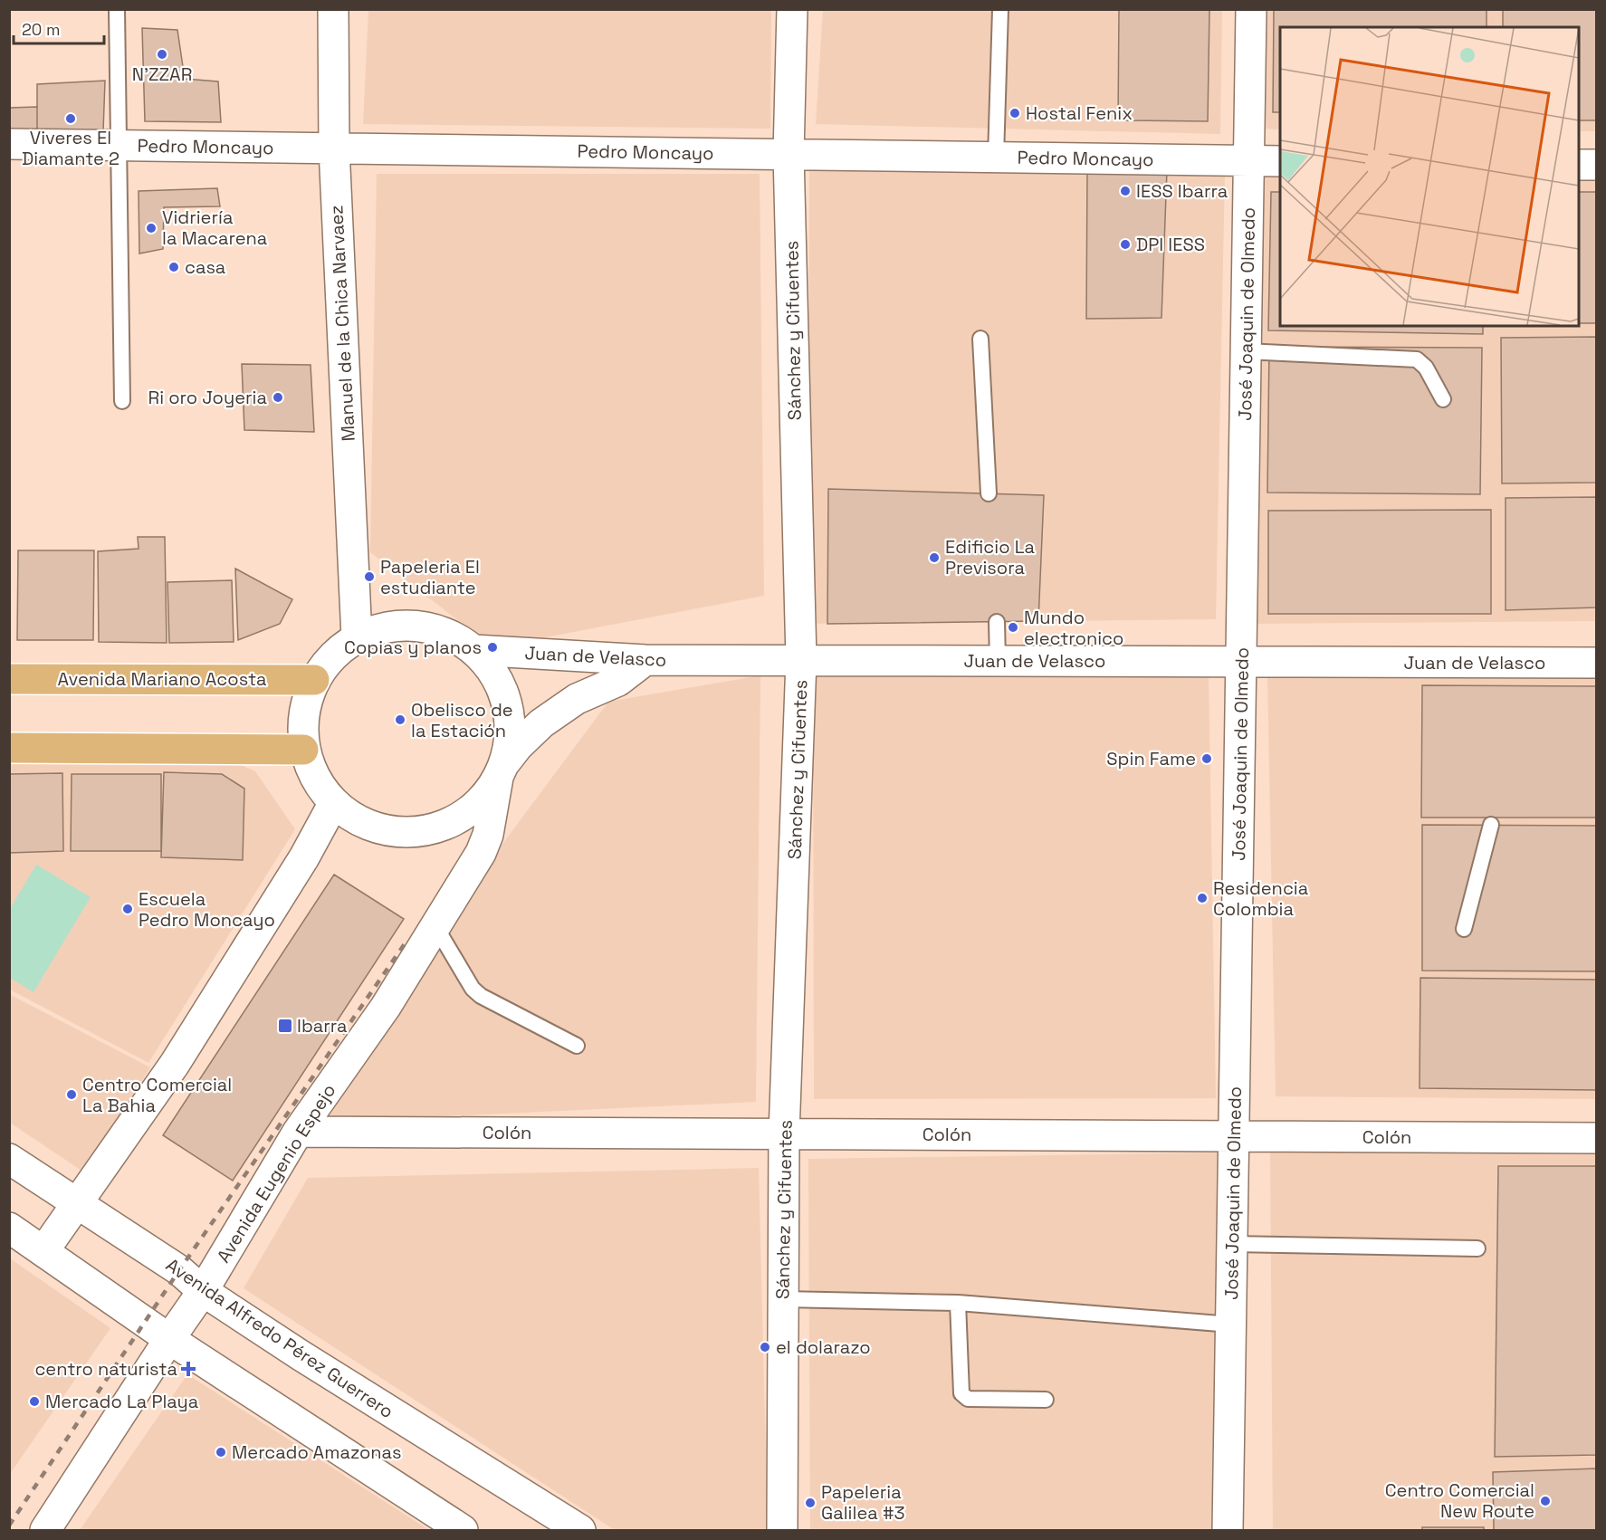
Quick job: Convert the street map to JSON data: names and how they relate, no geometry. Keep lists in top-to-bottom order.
{
  "streets": {
    "main road": ["Avenida Mariano Acosta"],
    "street": [
      "Pedro Moncayo",
      "José Joaquin de Olmedo",
      "Manuel de la Chica Narvaez",
      "Sánchez y Cifuentes",
      "Juan de Velasco",
      "Colón",
      "Avenida Eugenio Espejo",
      "Avenida Alfredo Pérez Guerrero"
    ]
  },
  "crossings": [
    ["Pedro Moncayo", "José Joaquin de Olmedo"],
    ["Pedro Moncayo", "Manuel de la Chica Narvaez"],
    ["Pedro Moncayo", "Sánchez y Cifuentes"],
    ["José Joaquin de Olmedo", "Juan de Velasco"],
    ["José Joaquin de Olmedo", "Colón"],
    ["Sánchez y Cifuentes", "Juan de Velasco"],
    ["Sánchez y Cifuentes", "Colón"],
    ["Juan de Velasco", "Avenida Eugenio Espejo"],
    ["Colón", "Avenida Eugenio Espejo"],
    ["Avenida Eugenio Espejo", "Avenida Alfredo Pérez Guerrero"]
  ],
  "places": {
    "other": [
      "N'ZZAR",
      "Hostal Fenix",
      "Viveres El Diamante 2",
      "IESS Ibarra",
      "Vidriería la Macarena",
      "DPI IESS",
      "casa",
      "Ri oro Joyeria",
      "Edificio La Previsora",
      "Papeleria El estudiante",
      "Mundo electronico",
      "Copias y planos",
      "Obelisco de la Estación",
      "Spin Fame",
      "Residencia Colombia",
      "Escuela Pedro Moncayo",
      "Centro Comercial La Bahia",
      "el dolarazo",
      "Mercado La Playa",
      "Mercado Amazonas",
      "Centro Comercial New Route",
      "Papeleria Galilea #3"
    ],
    "transit": ["Ibarra"],
    "health": ["centro naturista"]
  },
  "scale_bar": "20 m"
}
